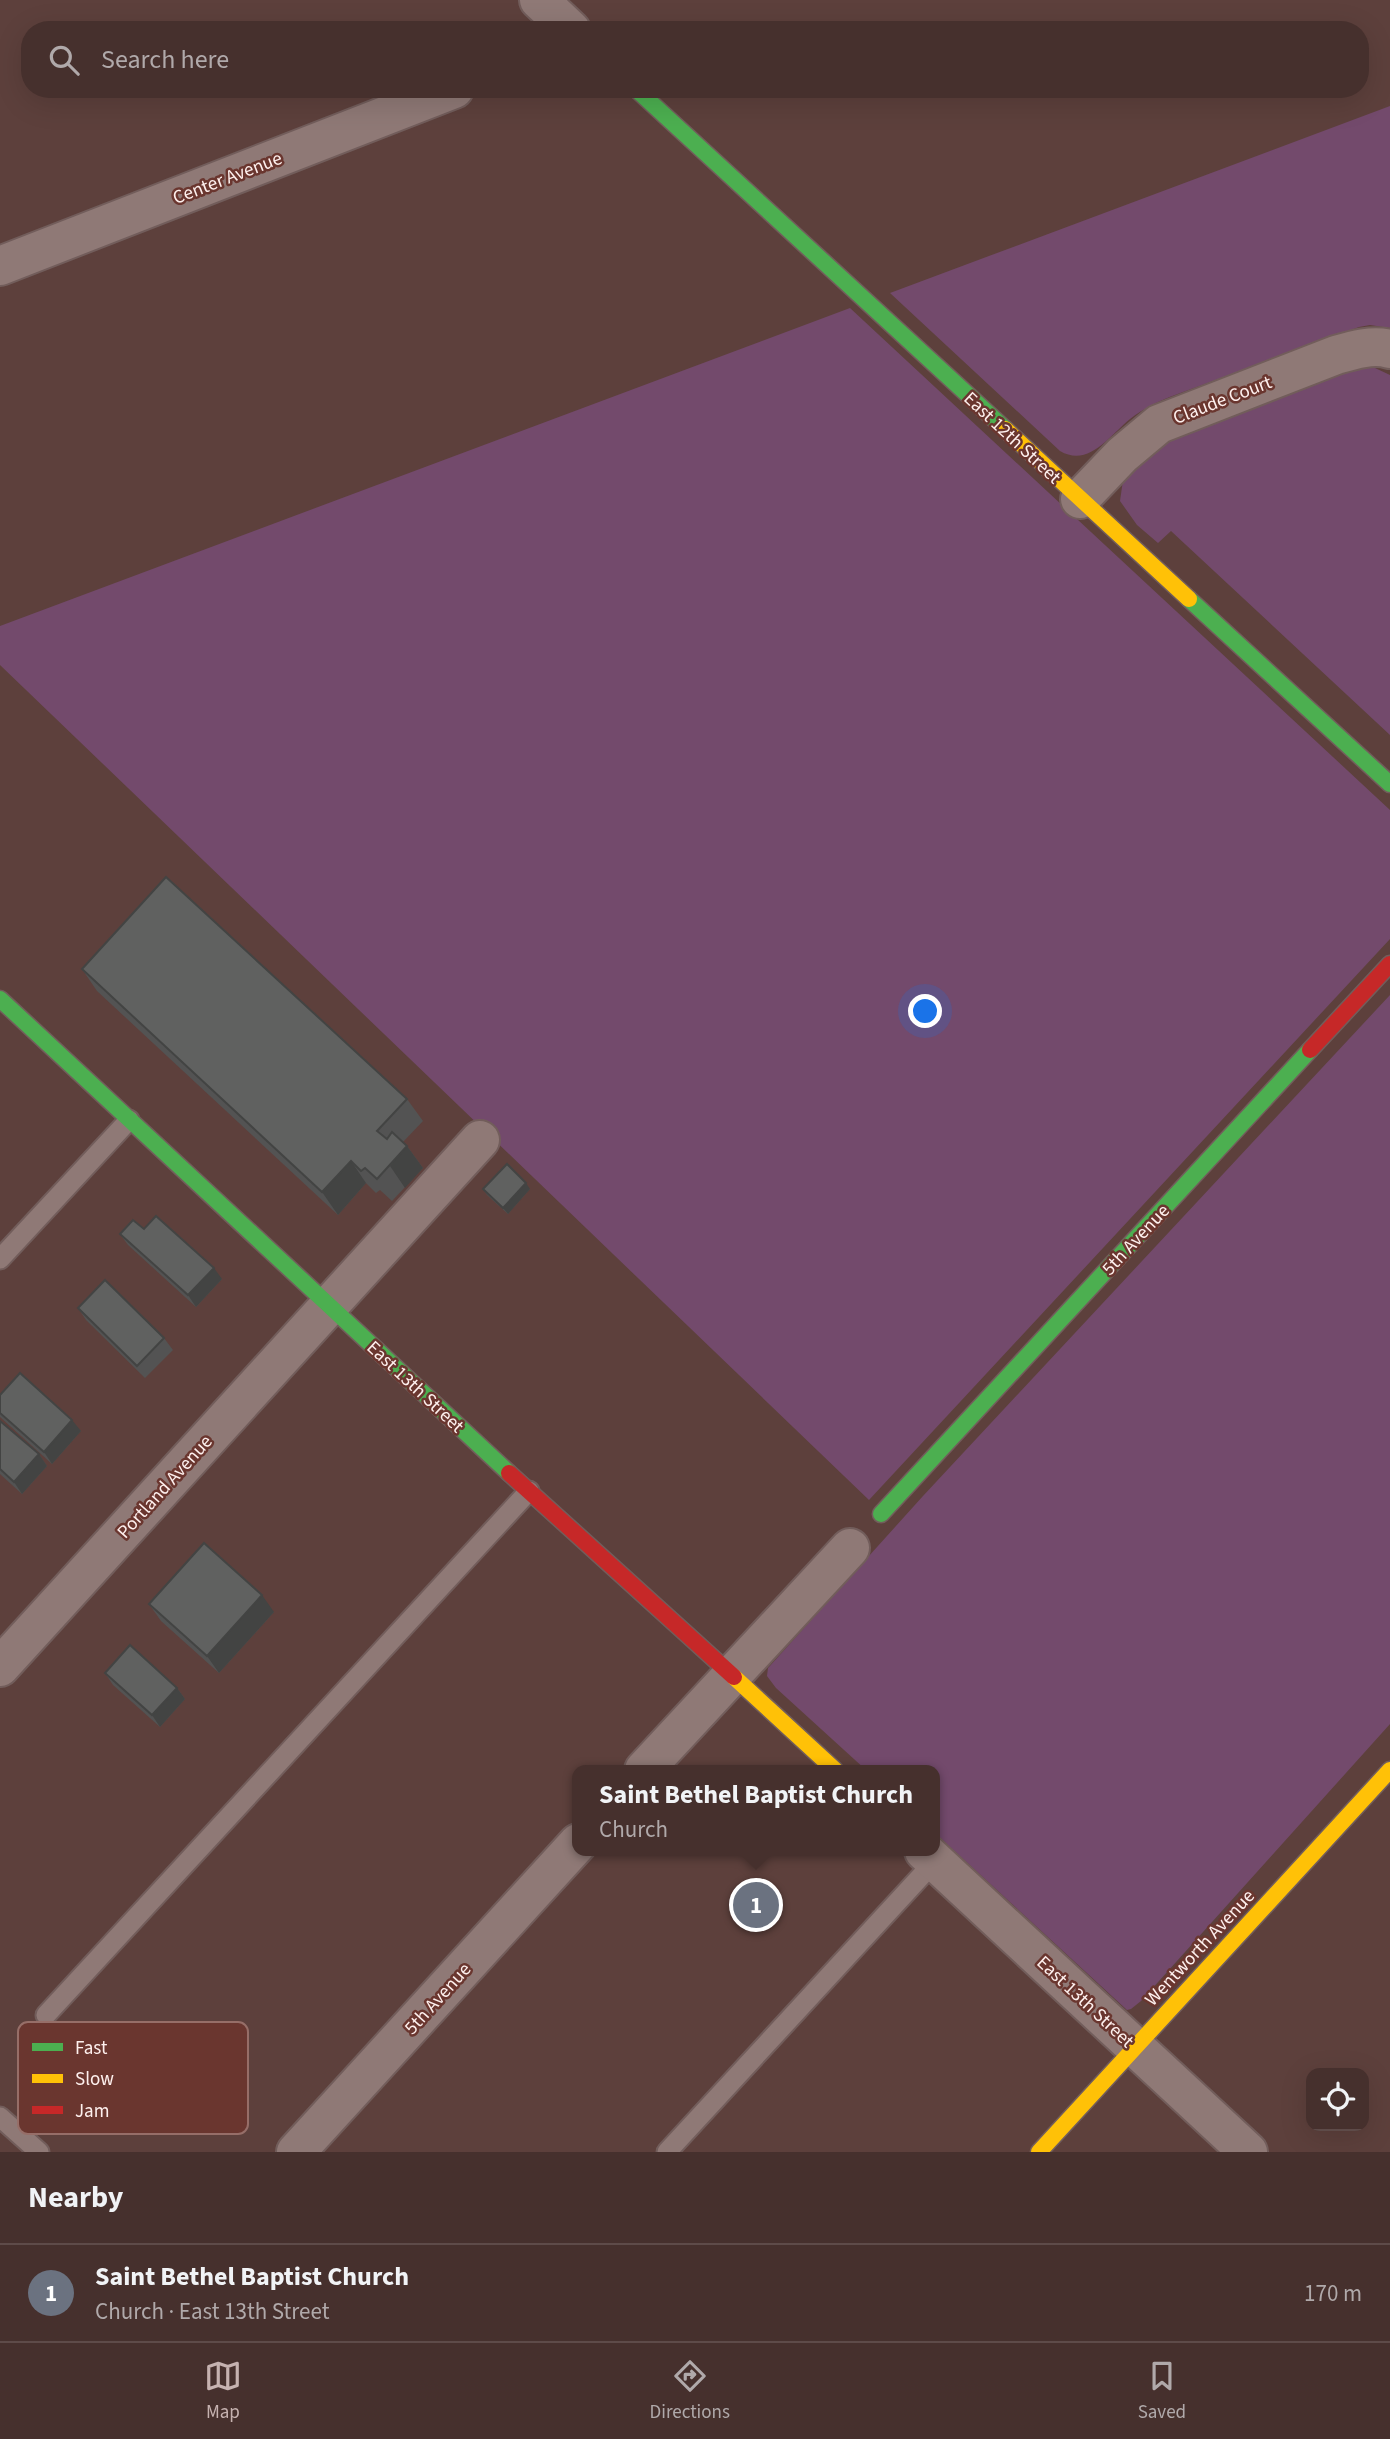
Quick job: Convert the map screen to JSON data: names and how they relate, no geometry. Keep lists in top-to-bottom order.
{
  "streets": {
    "street": [
      "Center Avenue",
      "Claude Court",
      "East 12th Street",
      "5th Avenue",
      "East 13th Street",
      "Portland Avenue",
      "Wentworth Avenue"
    ]
  },
  "crossings": [
    ["Claude Court", "East 12th Street"],
    ["East 13th Street", "Portland Avenue"],
    ["East 13th Street", "Wentworth Avenue"]
  ],
  "legend": ["Fast", "Slow", "Jam"],
  "page": {
    "search": "Search here",
    "popup": ["Saint Bethel Baptist Church", "Church"],
    "pins": "1",
    "heading": "Nearby",
    "list": [
      {
        "mark": "1",
        "name": "Saint Bethel Baptist Church",
        "note": "Church · East 13th Street",
        "value": "170 m"
      }
    ],
    "nav": ["Map", "Directions", "Saved"]
  }
}
